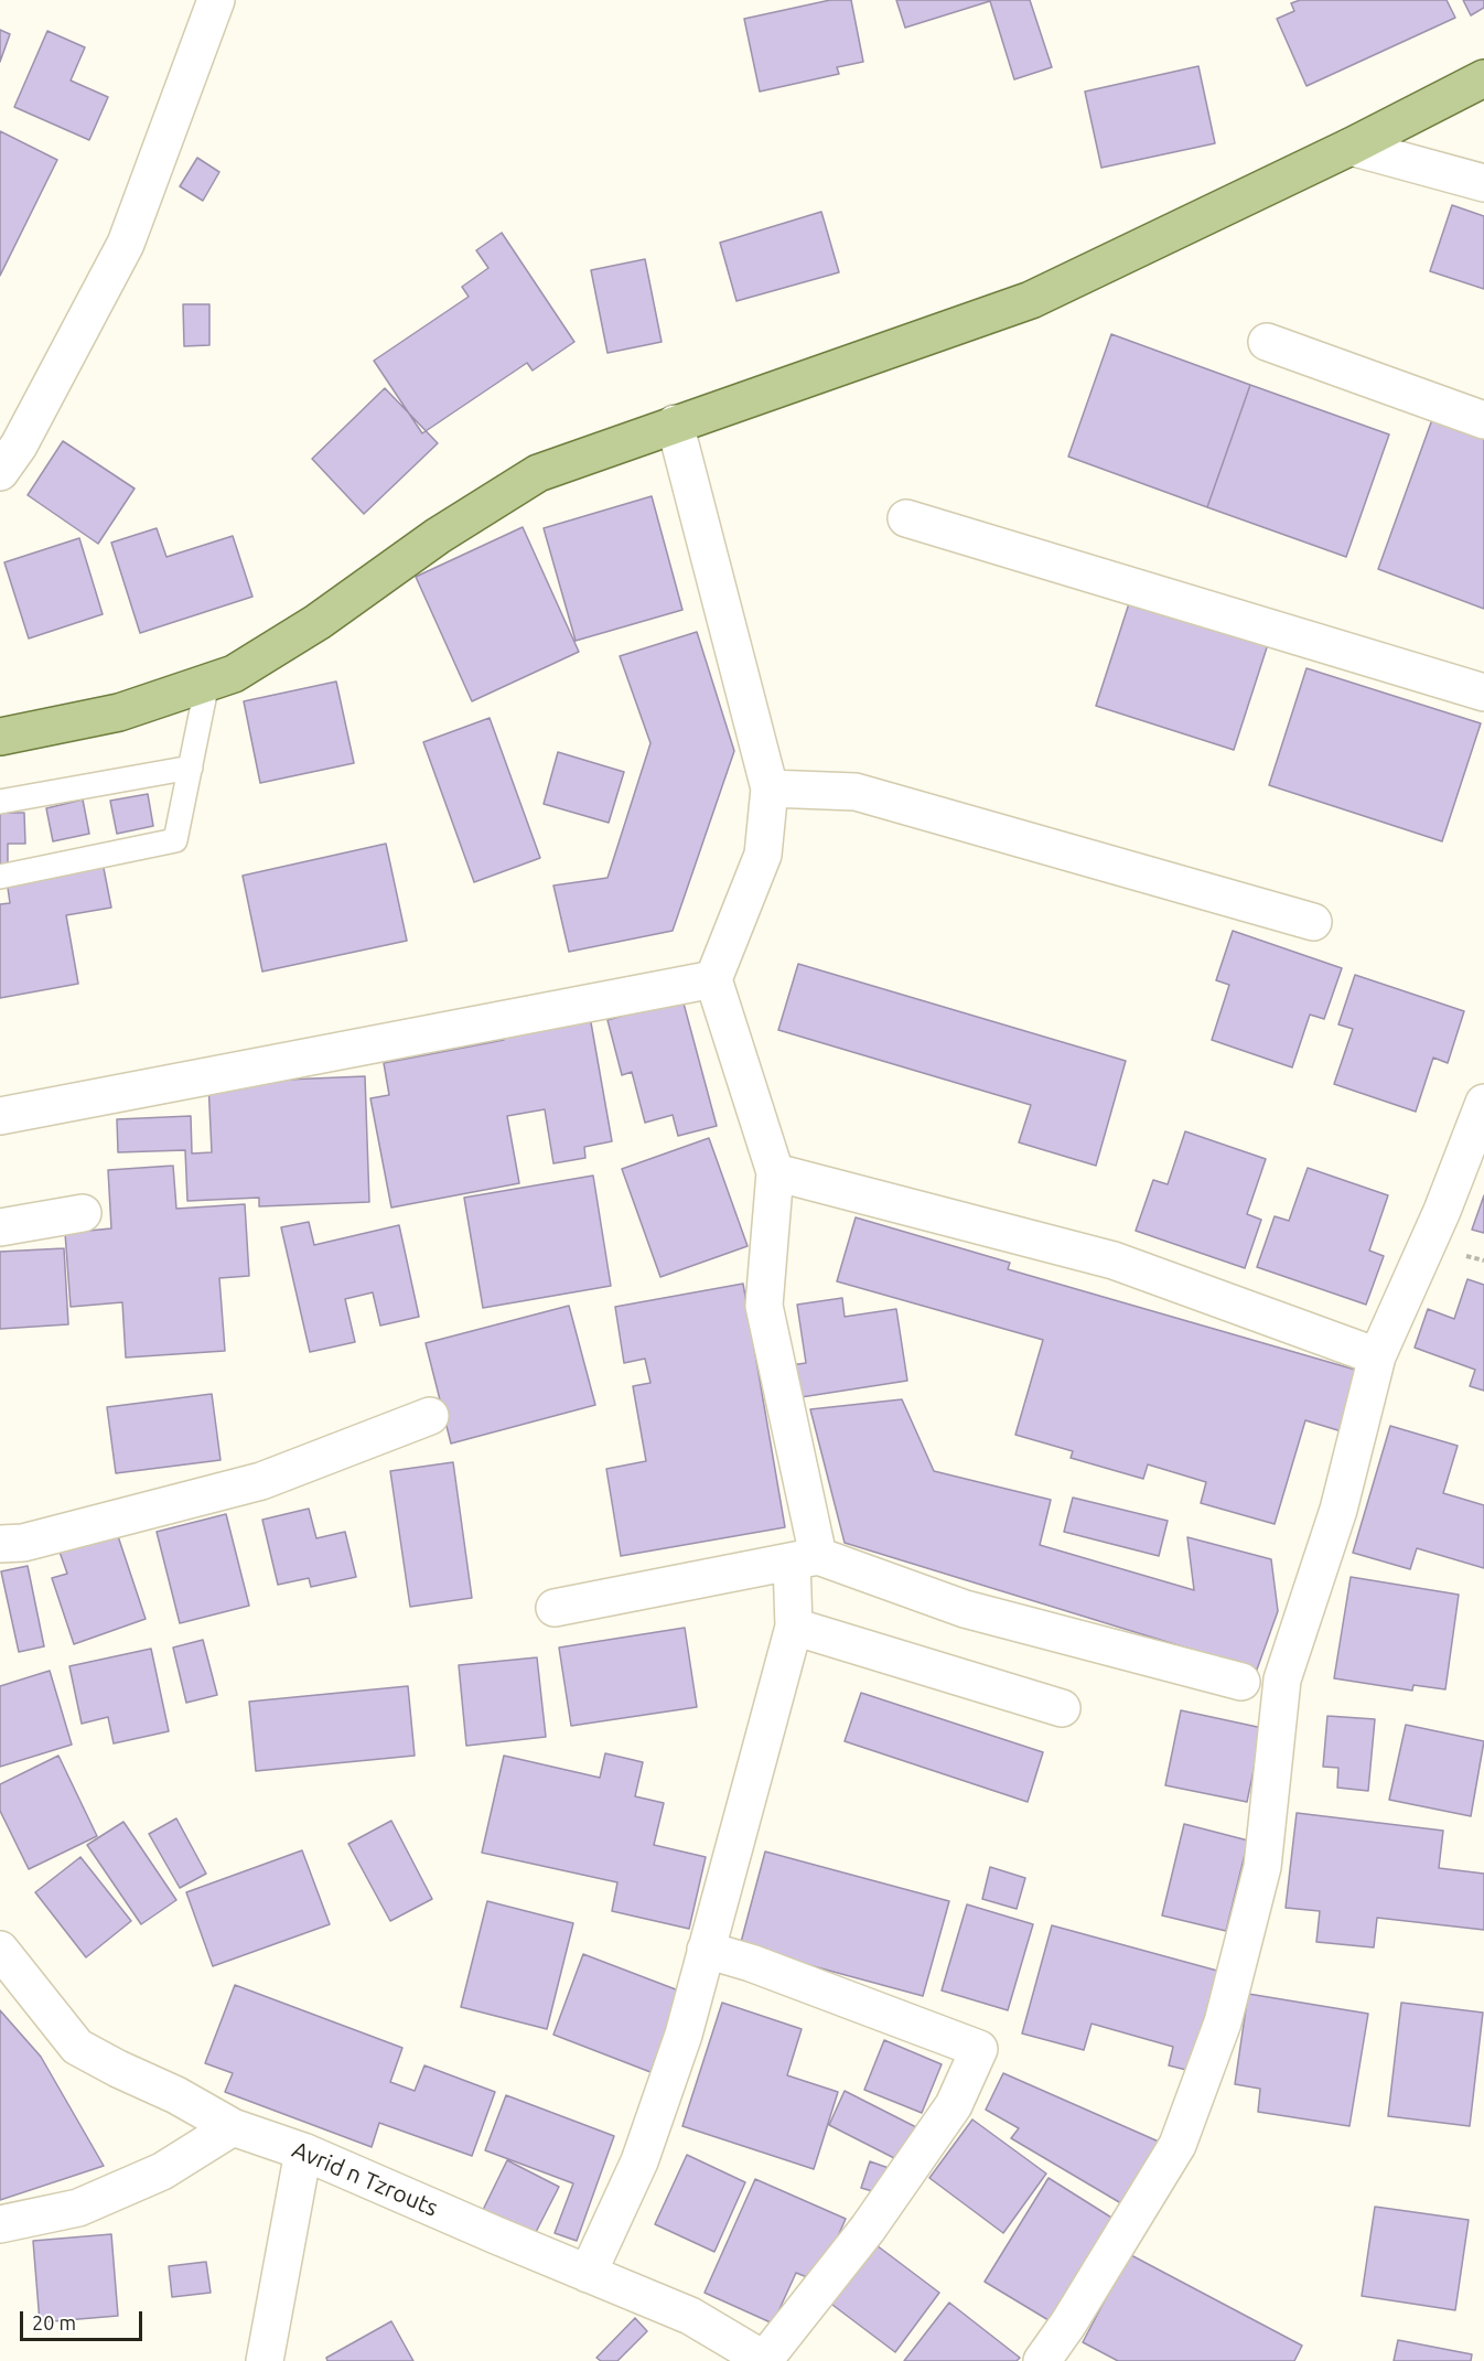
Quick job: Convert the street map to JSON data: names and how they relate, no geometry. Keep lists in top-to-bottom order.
{
  "streets": {
    "street": ["Avrid n Tzrouts"]
  },
  "scale_bar": "20 m"
}
